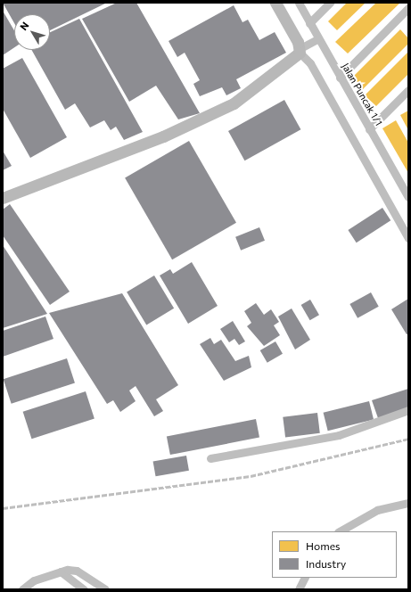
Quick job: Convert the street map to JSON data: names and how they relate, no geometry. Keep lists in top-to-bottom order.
{
  "streets": {
    "street": ["Jalan Puncak 1/1"]
  },
  "legend": ["Homes", "Industry"],
  "north": "top left"
}
